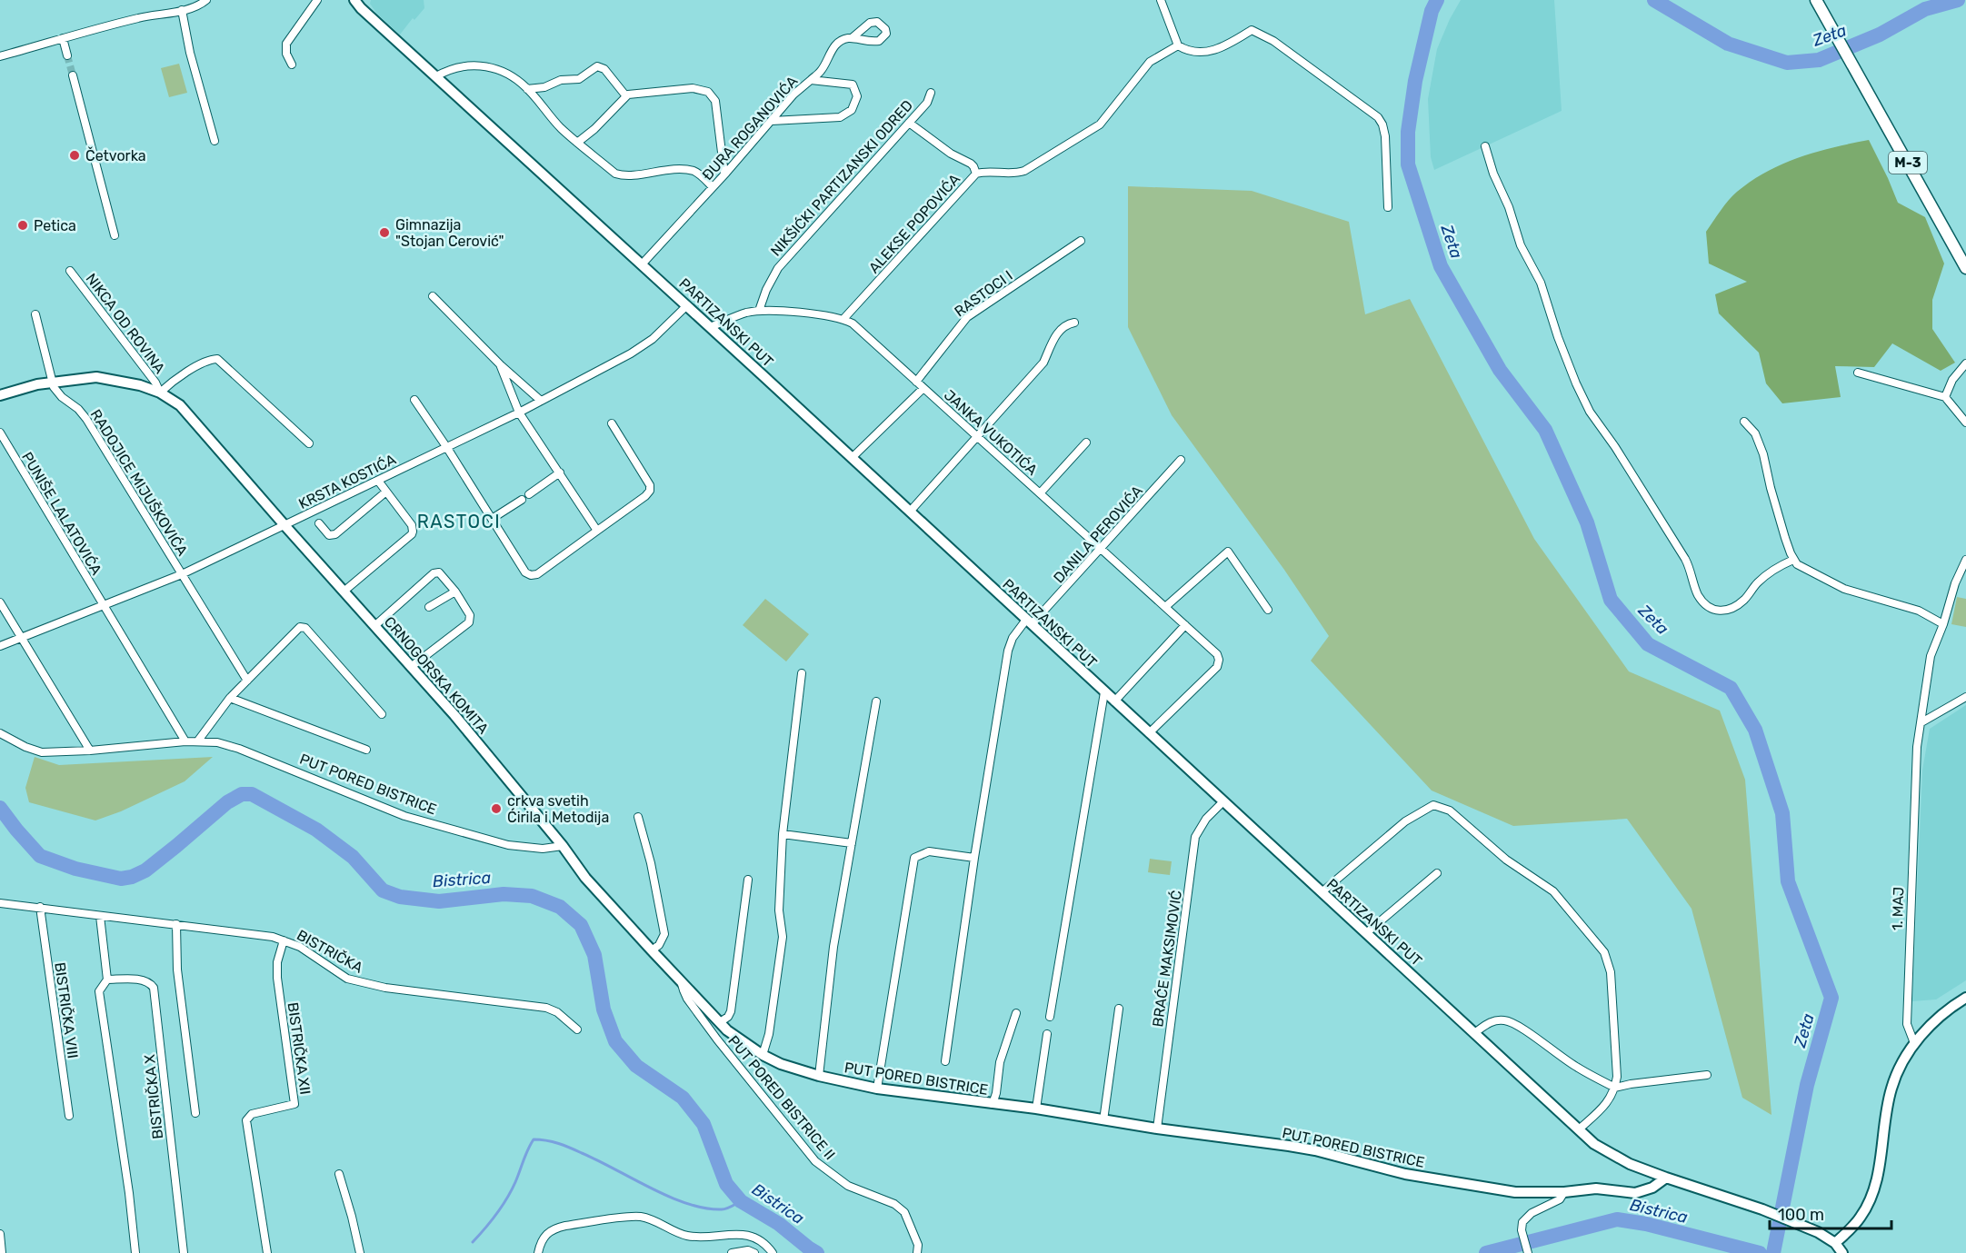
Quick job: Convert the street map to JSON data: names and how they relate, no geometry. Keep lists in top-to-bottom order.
{
  "streets": {
    "main road": ["M-3"],
    "street": [
      "ĐURA ROGANOVIĆA",
      "NIKŠIĆKI PARTIZANSKI ODRED",
      "ALEKSE POPOVIĆA",
      "RASTOCI I",
      "PARTIZANSKI PUT",
      "NIKCA OD ROVINA",
      "JANKA VUKOTIĆA",
      "KRSTA KOSTIĆA",
      "RADOJICE MIJUŠKOVIĆA",
      "PUNIŠE LALATOVIĆA",
      "DANILA PEROVIĆA",
      "CRNOGORSKA KOMITA",
      "PUT PORED BISTRICE",
      "1. MAJ",
      "BISTRIČKA",
      "BRAĆE MAKSIMOVIĆ",
      "BISTRIČKA VIII",
      "BISTRIČKA XII",
      "BISTRIČKA X",
      "PUT PORED BISTRICE II"
    ]
  },
  "crossings": [
    ["ĐURA ROGANOVIĆA", "PARTIZANSKI PUT"],
    ["NIKŠIĆKI PARTIZANSKI ODRED", "JANKA VUKOTIĆA"],
    ["ALEKSE POPOVIĆA", "JANKA VUKOTIĆA"],
    ["RASTOCI I", "JANKA VUKOTIĆA"],
    ["PARTIZANSKI PUT", "JANKA VUKOTIĆA"],
    ["PARTIZANSKI PUT", "KRSTA KOSTIĆA"],
    ["PARTIZANSKI PUT", "DANILA PEROVIĆA"],
    ["PARTIZANSKI PUT", "PUT PORED BISTRICE"],
    ["PARTIZANSKI PUT", "BRAĆE MAKSIMOVIĆ"],
    ["NIKCA OD ROVINA", "CRNOGORSKA KOMITA"],
    ["JANKA VUKOTIĆA", "DANILA PEROVIĆA"],
    ["KRSTA KOSTIĆA", "RADOJICE MIJUŠKOVIĆA"],
    ["KRSTA KOSTIĆA", "PUNIŠE LALATOVIĆA"],
    ["KRSTA KOSTIĆA", "CRNOGORSKA KOMITA"],
    ["RADOJICE MIJUŠKOVIĆA", "CRNOGORSKA KOMITA"],
    ["PUNIŠE LALATOVIĆA", "PUT PORED BISTRICE"],
    ["CRNOGORSKA KOMITA", "PUT PORED BISTRICE"],
    ["PUT PORED BISTRICE", "BRAĆE MAKSIMOVIĆ"],
    ["PUT PORED BISTRICE", "PUT PORED BISTRICE II"],
    ["BISTRIČKA", "BISTRIČKA VIII"],
    ["BISTRIČKA", "BISTRIČKA XII"]
  ],
  "districts": ["RASTOCI"],
  "water": ["Zeta", "Bistrica"],
  "places": [
    "Četvorka",
    "Petica",
    "Gimnazija \"Stojan Cerović\"",
    "crkva svetih Ćirila i Metodija"
  ],
  "scale_bar": "100 m"
}
